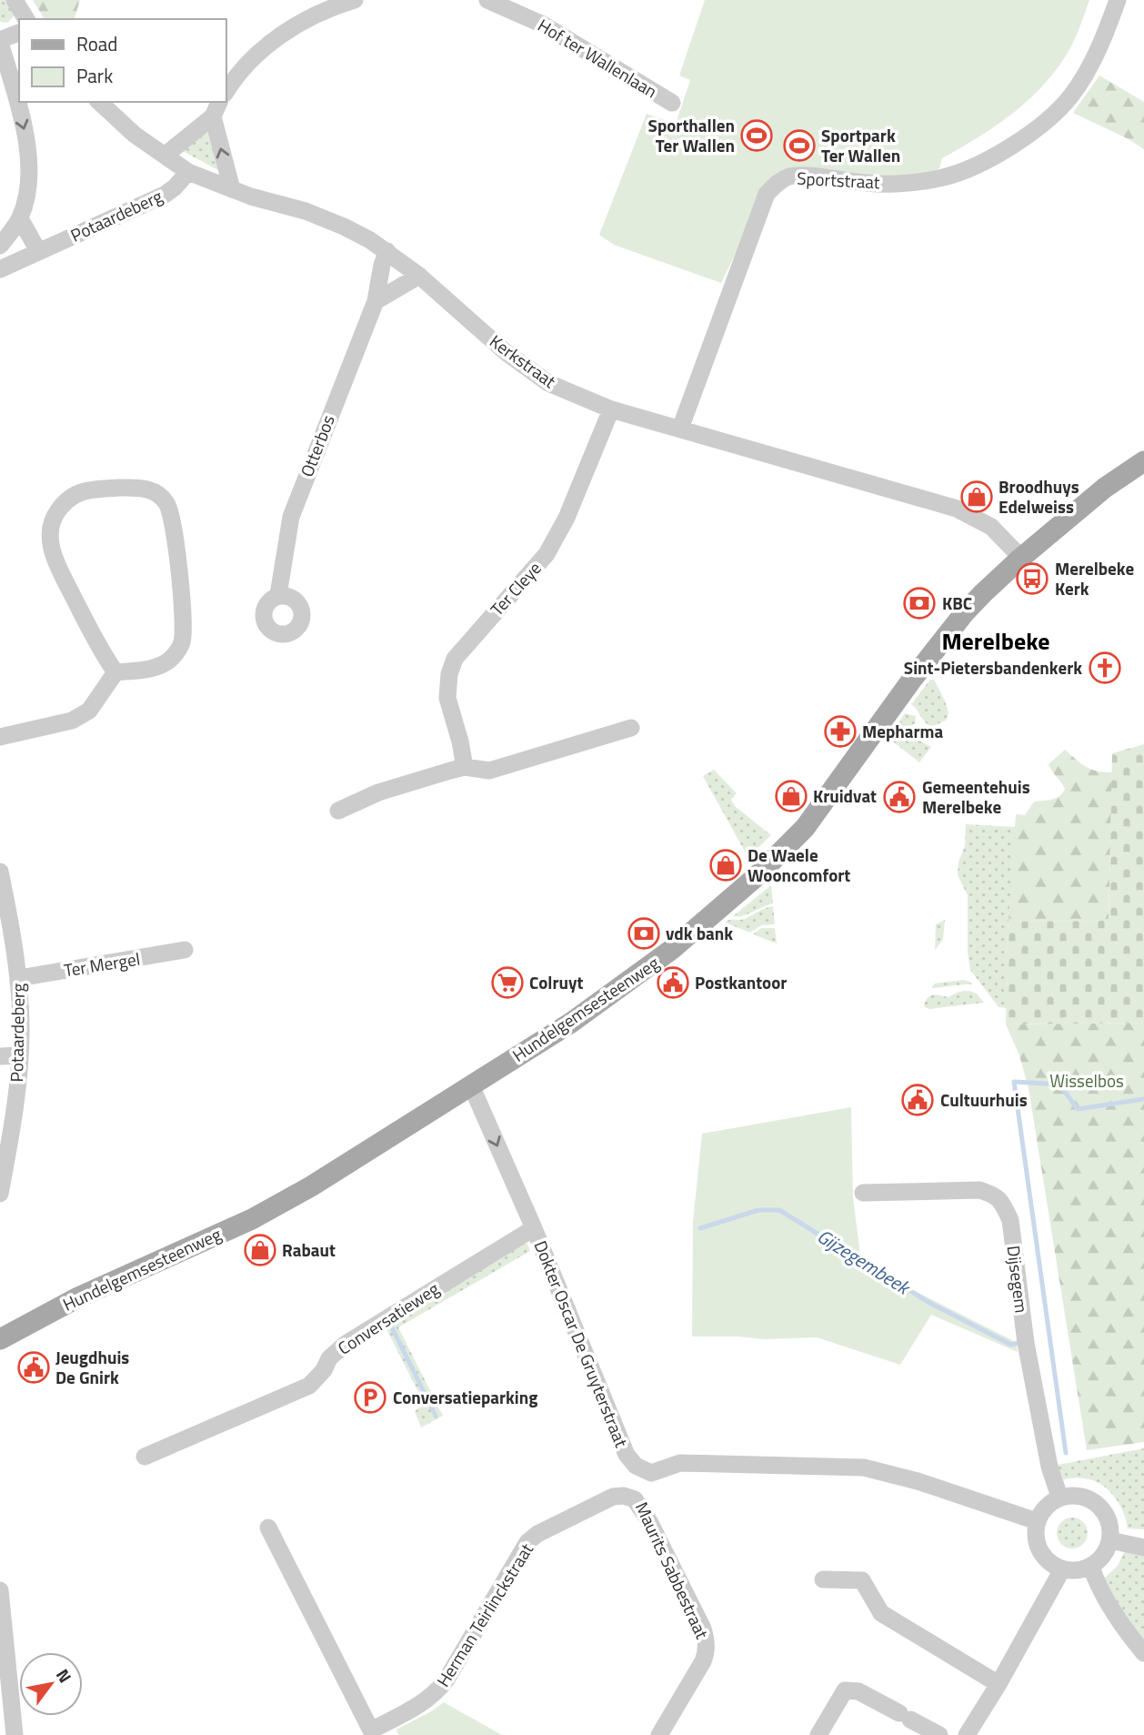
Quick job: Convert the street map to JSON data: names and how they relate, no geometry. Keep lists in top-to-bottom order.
{
  "streets": {
    "main road": ["Hundelgemsesteenweg"],
    "street": [
      "Hof ter Wallenlaan",
      "Sportstraat",
      "Potaardeberg",
      "Kerkstraat",
      "Otterbos",
      "Ter Cleye",
      "Ter Mergel",
      "Dijsegem",
      "Conversatieweg",
      "Dokter Oscar De Gruyterstraat",
      "Maurits Sabbestraat",
      "Herman Teirlinckstraat"
    ]
  },
  "crossings": [
    ["Sportstraat", "Kerkstraat"],
    ["Potaardeberg", "Kerkstraat"],
    ["Potaardeberg", "Ter Mergel"],
    ["Kerkstraat", "Otterbos"],
    ["Kerkstraat", "Ter Cleye"],
    ["Kerkstraat", "Hundelgemsesteenweg"],
    ["Hundelgemsesteenweg", "Dokter Oscar De Gruyterstraat"],
    ["Conversatieweg", "Dokter Oscar De Gruyterstraat"],
    ["Dokter Oscar De Gruyterstraat", "Maurits Sabbestraat"],
    ["Maurits Sabbestraat", "Herman Teirlinckstraat"]
  ],
  "one_way": ["Dokter Oscar De Gruyterstraat"],
  "districts": ["Merelbeke"],
  "water": ["Gijzegembeek"],
  "parks": ["Wisselbos"],
  "places": {
    "sports": ["Sporthallen Ter Wallen", "Sportpark Ter Wallen"],
    "shop": [
      "Broodhuys Edelweiss",
      "Kruidvat",
      "De Waele Wooncomfort",
      "Rabaut"
    ],
    "bus stop": ["Merelbeke Kerk"],
    "bank": ["KBC", "vdk bank"],
    "church": ["Sint-Pietersbandenkerk"],
    "pharmacy": ["Mepharma"],
    "public building": [
      "Gemeentehuis Merelbeke",
      "Postkantoor",
      "Cultuurhuis",
      "Jeugdhuis De Gnirk"
    ],
    "supermarket": ["Colruyt"],
    "parking": ["Conversatieparking"]
  },
  "legend": ["Road", "Park"],
  "north": "top right"
}
